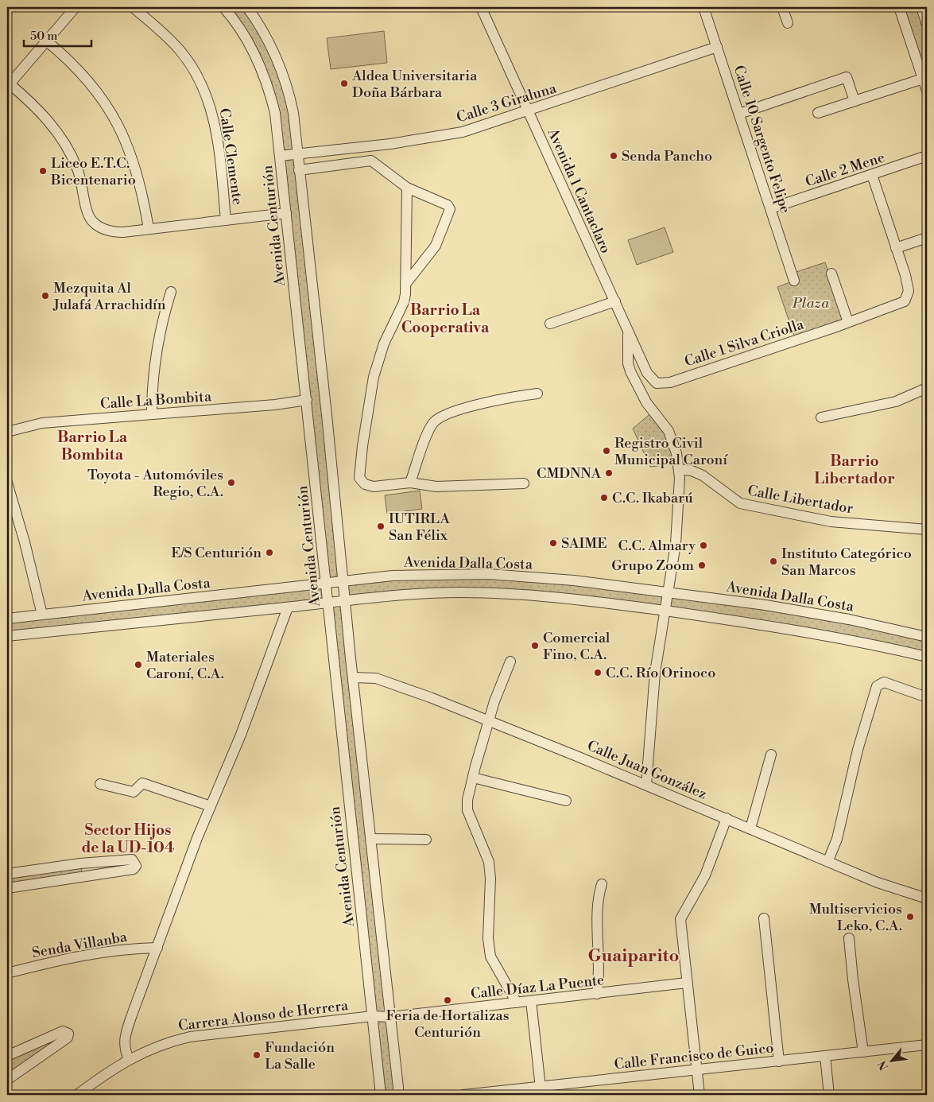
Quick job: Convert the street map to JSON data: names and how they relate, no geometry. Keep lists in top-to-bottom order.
{
  "streets": {
    "street": [
      "Calle 3 Giraluna",
      "Calle 10 Sargento Felipe",
      "Calle Clemente",
      "Calle 2 Mene",
      "Avenida 1 Cantaclaro",
      "Avenida Centurión",
      "Calle 1 Silva Criolla",
      "Calle La Bombita",
      "Calle Libertador",
      "Avenida Dalla Costa",
      "Calle Juan González",
      "Senda Villanba",
      "Calle Díaz La Puente",
      "Carrera Alonso de Herrera",
      "Calle Francisco de Guico"
    ]
  },
  "crossings": [
    ["Calle 3 Giraluna", "Calle 10 Sargento Felipe"],
    ["Calle 3 Giraluna", "Avenida 1 Cantaclaro"],
    ["Calle 3 Giraluna", "Avenida Centurión"],
    ["Calle 10 Sargento Felipe", "Calle 2 Mene"],
    ["Avenida 1 Cantaclaro", "Calle 1 Silva Criolla"],
    ["Avenida Centurión", "Calle La Bombita"],
    ["Avenida Centurión", "Avenida Dalla Costa"],
    ["Avenida Centurión", "Calle Díaz La Puente"],
    ["Avenida Centurión", "Carrera Alonso de Herrera"],
    ["Calle Díaz La Puente", "Carrera Alonso de Herrera"]
  ],
  "districts": [
    "Barrio La Cooperativa",
    "Barrio La Bombita",
    "Barrio Libertador",
    "Sector Hijos de la UD-104",
    "Guaiparito"
  ],
  "parks": ["Plaza"],
  "places": [
    "Aldea Universitaria Doña Bárbara",
    "Senda Pancho",
    "Liceo E.T.C. Bicentenario",
    "Mezquita Al Julafá Arrachidín",
    "Registro Civil Municipal Caroní",
    "CMDNNA",
    "Toyota - Automóviles Regio, C.A.",
    "C.C. Ikabarú",
    "IUTIRLA San Félix",
    "SAIME",
    "C.C. Almary",
    "E/S Centurión",
    "Instituto Categórico San Marcos",
    "Grupo Zoom",
    "Comercial Fino, C.A.",
    "Materiales Caroní, C.A.",
    "C.C. Río Orinoco",
    "Multiservicios Leko, C.A.",
    "Feria de Hortalizas Centurión",
    "Fundación La Salle"
  ],
  "scale_bar": "50 m",
  "north": "bottom left"
}
